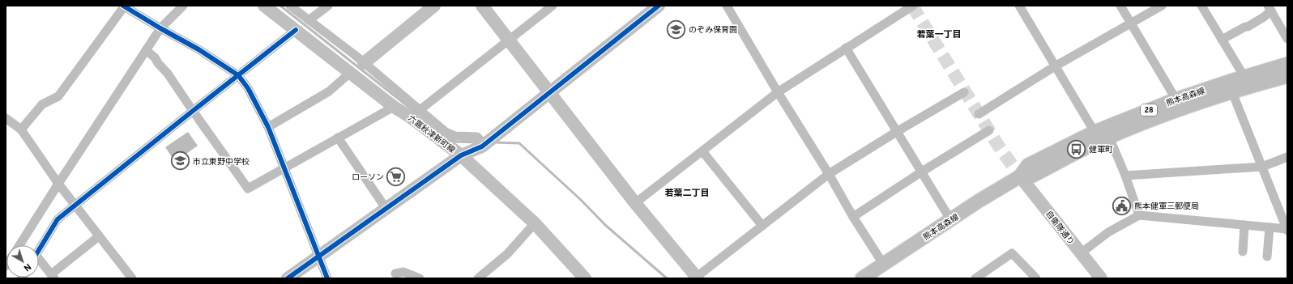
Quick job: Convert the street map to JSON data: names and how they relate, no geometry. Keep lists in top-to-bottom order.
{
  "streets": {
    "main road": ["熊本高森線", "28"],
    "street": ["六嘉秋津新町線", "自衛隊通り"]
  },
  "crossings": [
    ["熊本高森線", "自衛隊通り"]
  ],
  "districts": ["若葉一丁目", "若葉二丁目"],
  "places": {
    "school or university": ["のぞみ保育園", "市立東野中学校"],
    "bus stop": ["健軍町"],
    "supermarket": ["ローソン"],
    "public building": ["熊本健軍三郵便局"]
  },
  "north": "bottom right"
}
